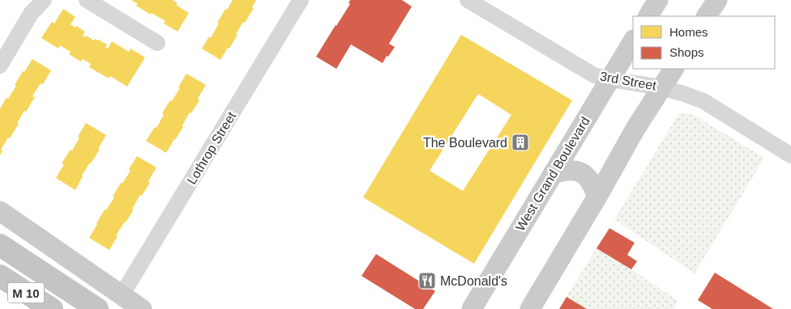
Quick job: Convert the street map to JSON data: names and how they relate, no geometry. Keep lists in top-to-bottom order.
{
  "streets": {
    "highway": ["M 10"],
    "main road": ["West Grand Boulevard"],
    "street": ["3rd Street", "Lothrop Street"]
  },
  "crossings": [
    ["3rd Street", "West Grand Boulevard"]
  ],
  "places": {
    "building": ["The Boulevard"],
    "restaurant": ["McDonald's"]
  },
  "legend": ["Homes", "Shops"]
}
